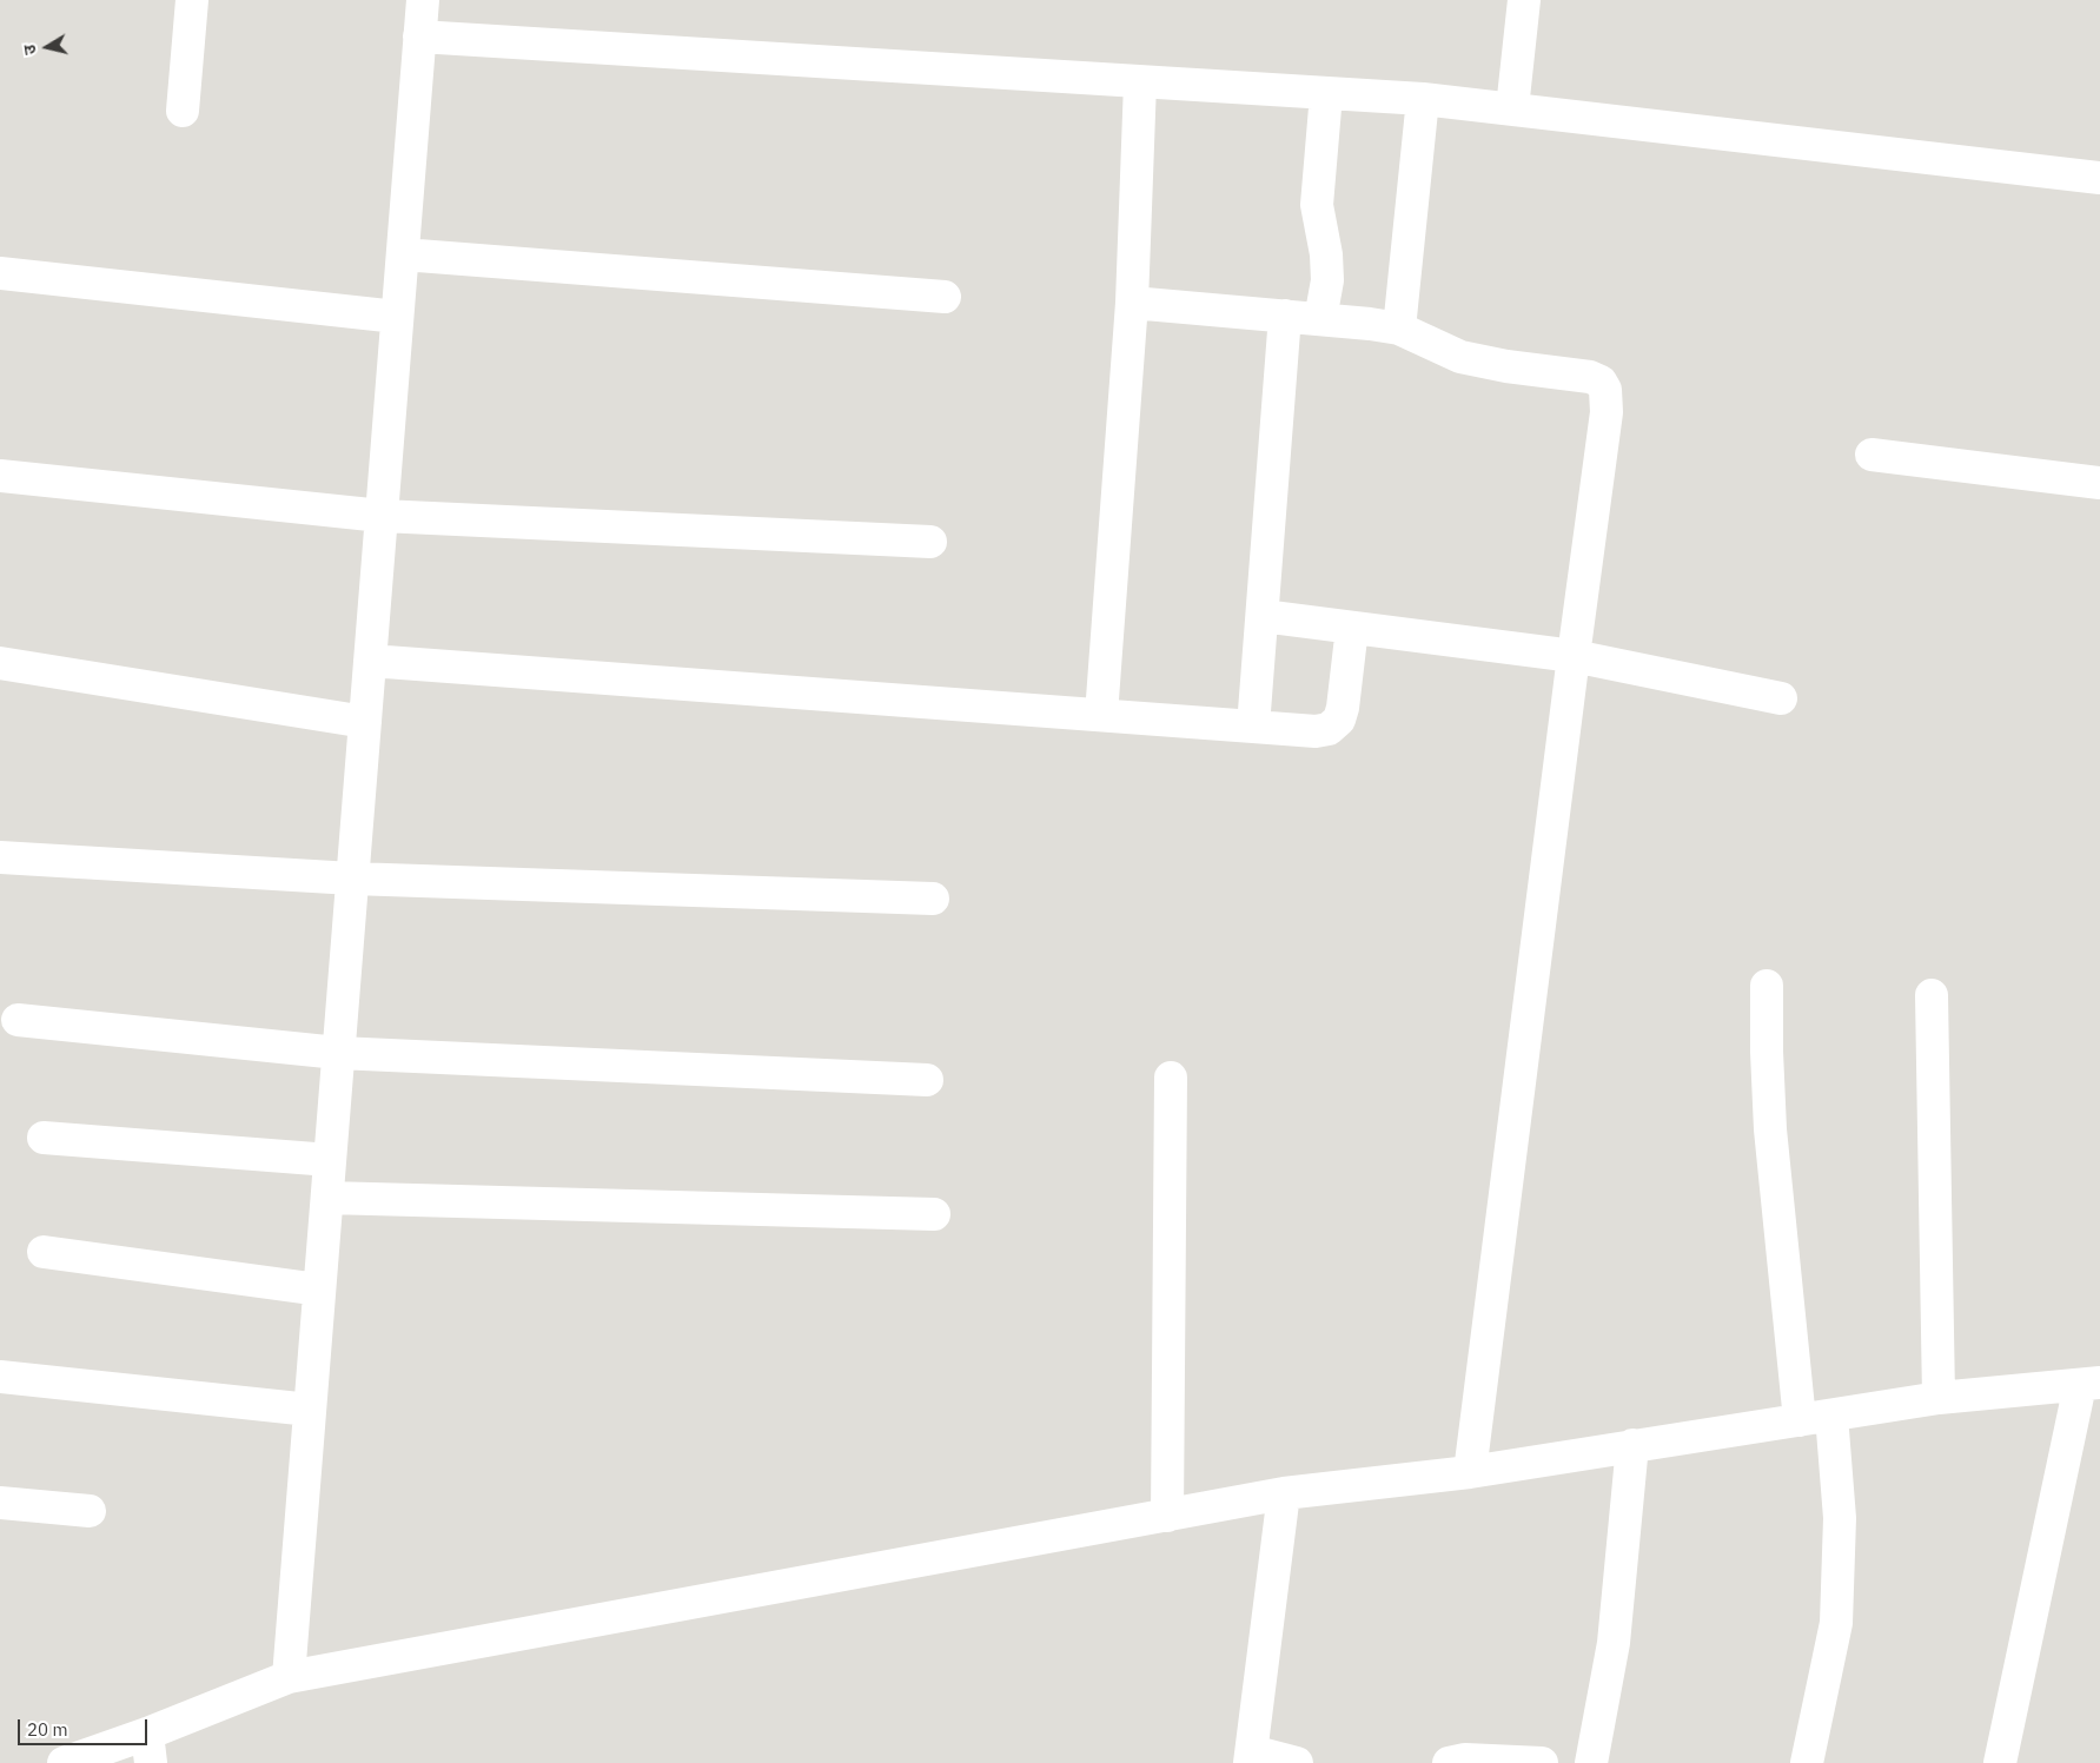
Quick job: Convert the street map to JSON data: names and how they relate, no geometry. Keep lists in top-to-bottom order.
{
  "scale_bar": "20 m",
  "north": "left"
}
